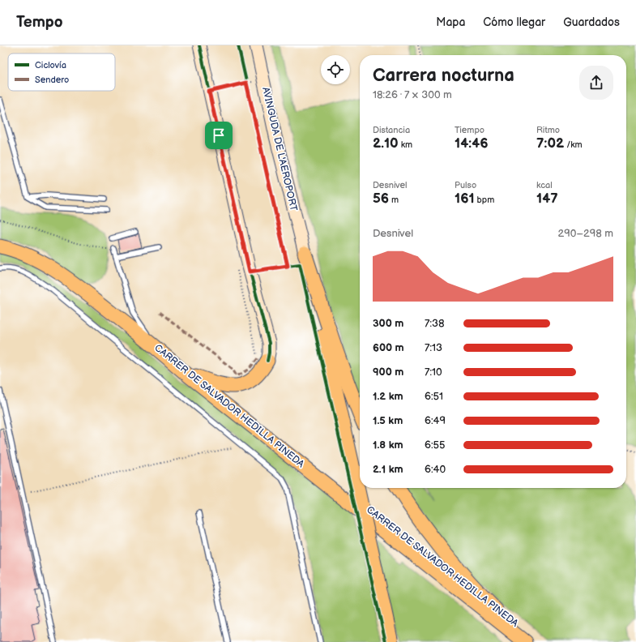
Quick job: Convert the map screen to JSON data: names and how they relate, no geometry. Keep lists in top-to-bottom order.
{
  "streets": {
    "main road": ["CARRER DE SALVADOR HEDILLA PINEDA"],
    "street": ["AVINGUDA DE L'AEROPORT"]
  },
  "legend": ["Ciclovía", "Sendero"],
  "page": {
    "header": "Tempo",
    "nav": ["Mapa", "Cómo llegar", "Guardados"],
    "heading": ["Carrera nocturna", "18:26 · 7 × 300 m"],
    "stats": [
      ["Distancia", "2.10 km"],
      ["Tiempo", "14:46"],
      ["Ritmo", "7:02 /km"],
      ["Desnivel", "56 m"],
      ["Pulso", "161 bpm"],
      ["kcal", "147"]
    ],
    "chart": ["Desnivel", "290–298 m"],
    "list": [
      {
        "name": "300 m",
        "note": "7:38"
      },
      {
        "name": "600 m",
        "note": "7:13"
      },
      {
        "name": "900 m",
        "note": "7:10"
      },
      {
        "name": "1.2 km",
        "note": "6:51"
      },
      {
        "name": "1.5 km",
        "note": "6:49"
      },
      {
        "name": "1.8 km",
        "note": "6:55"
      },
      {
        "name": "2.1 km",
        "note": "6:40"
      }
    ]
  }
}
